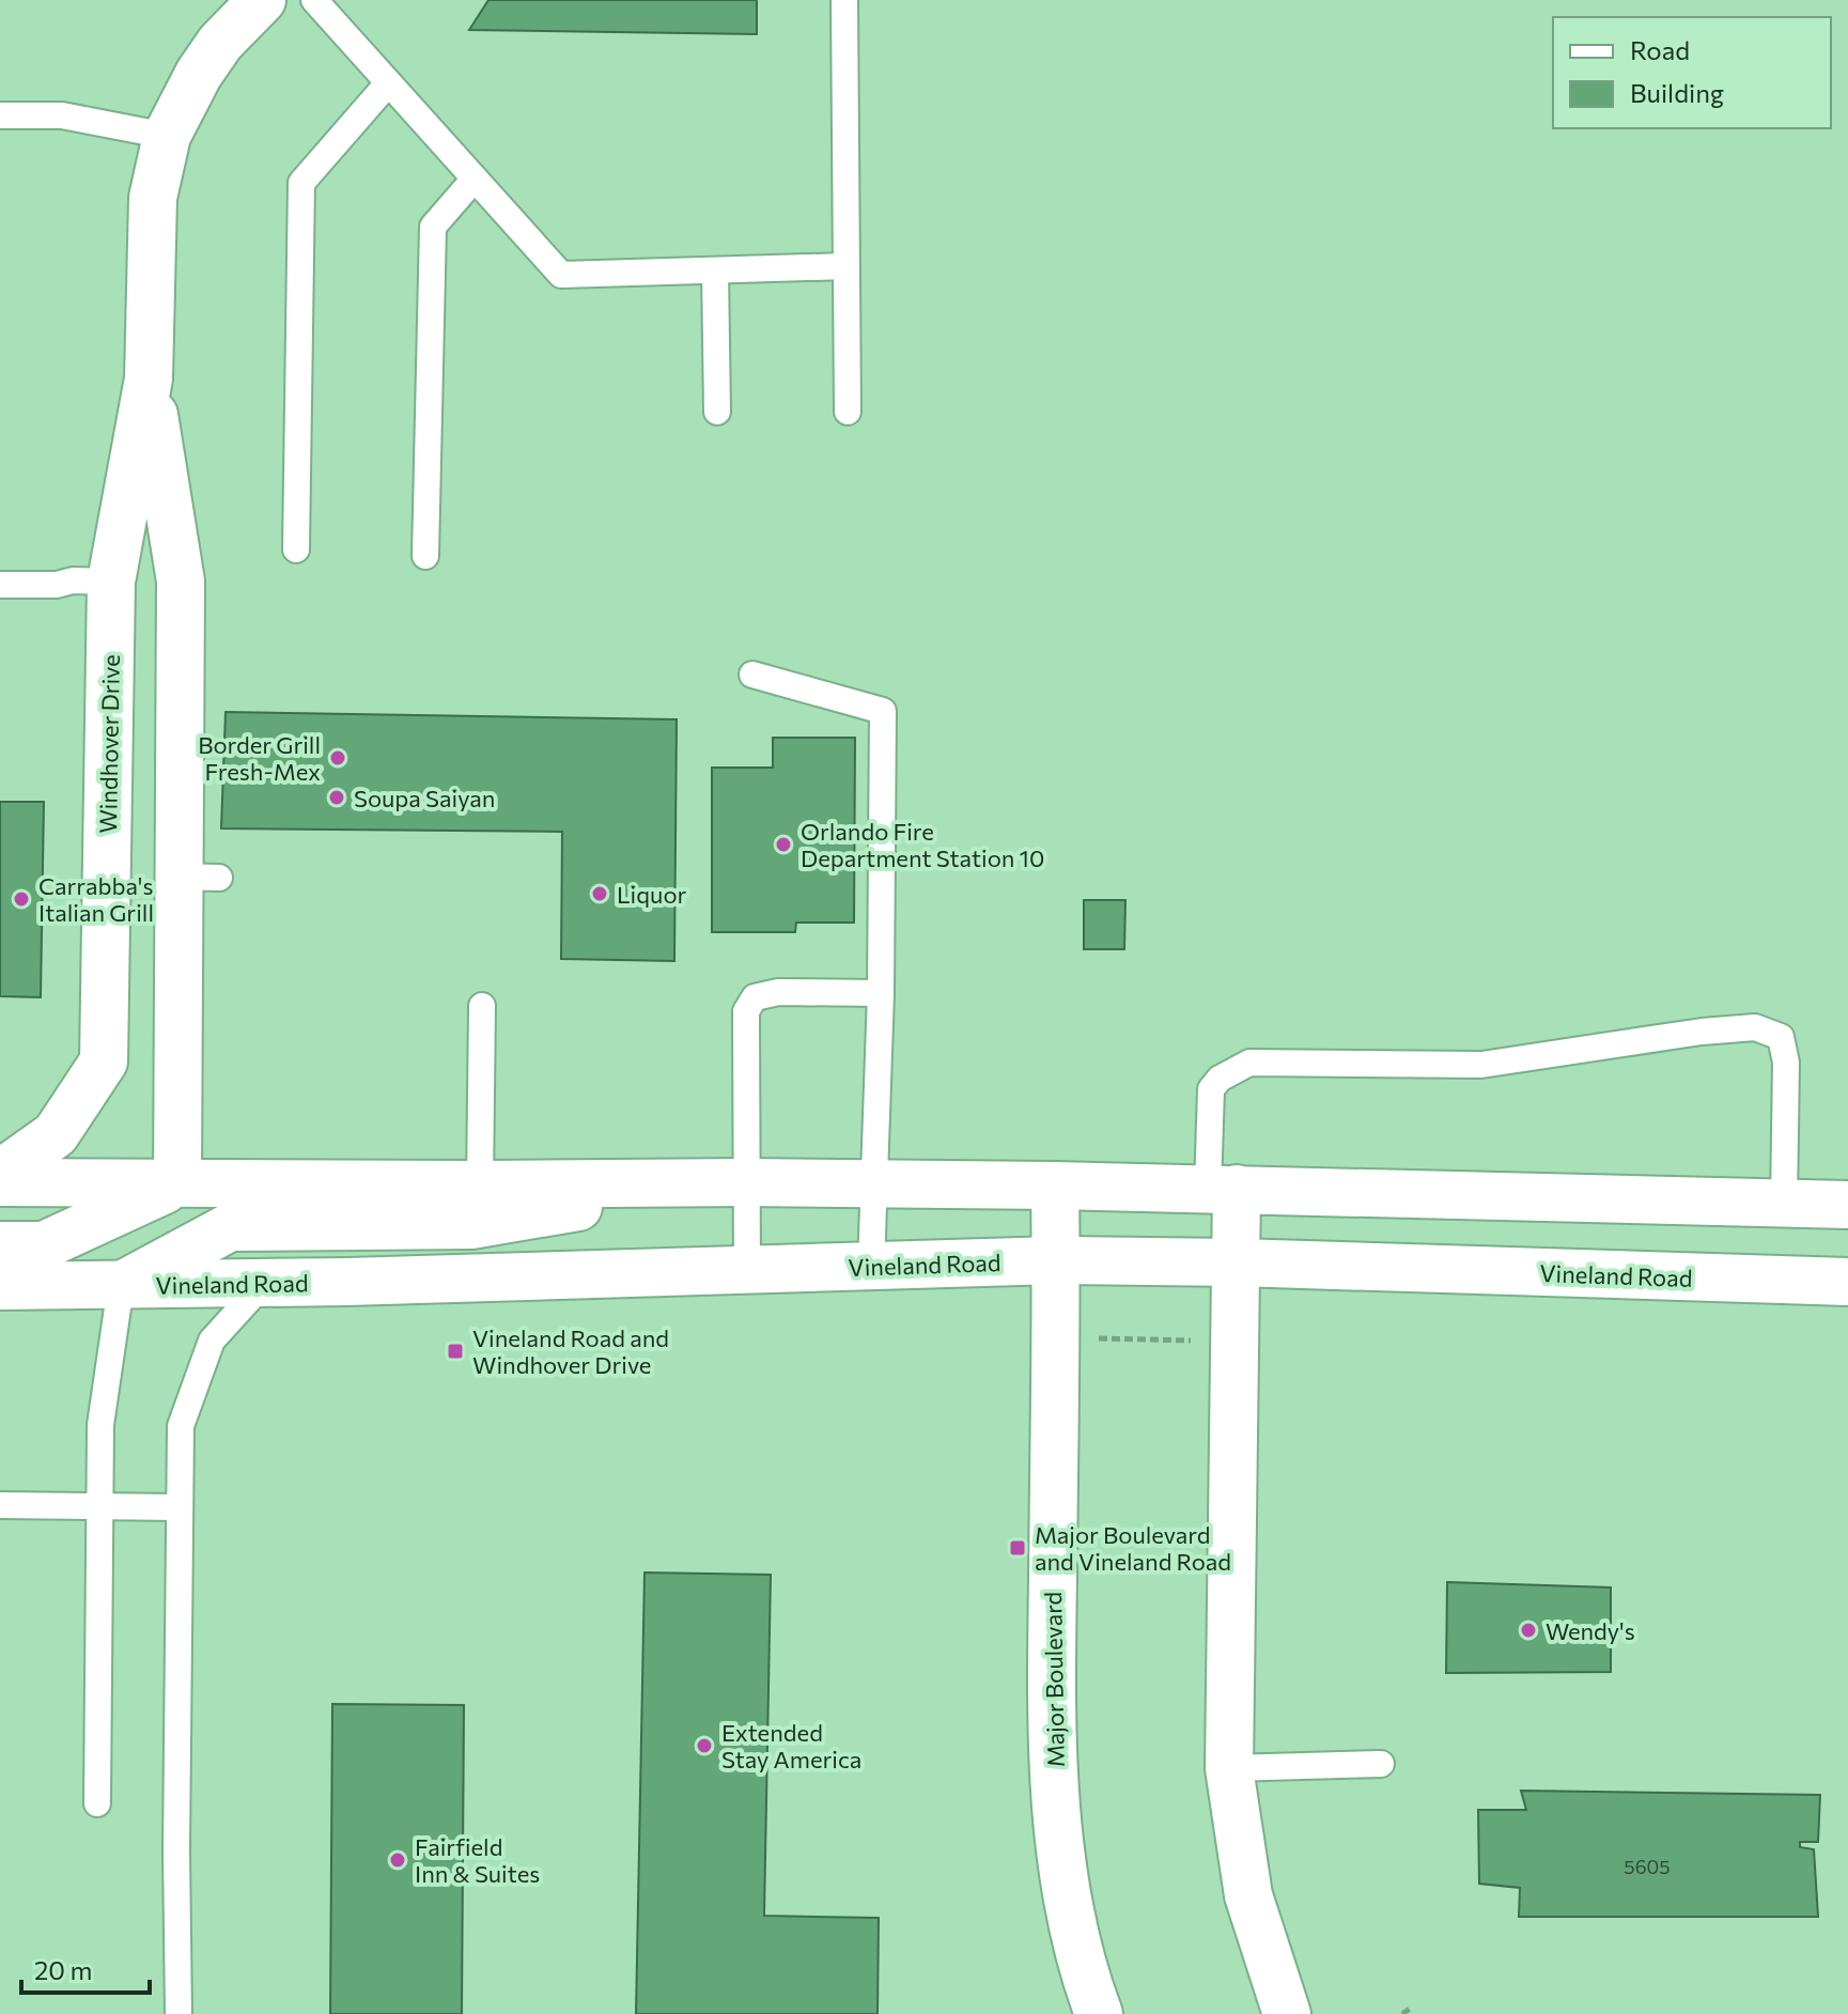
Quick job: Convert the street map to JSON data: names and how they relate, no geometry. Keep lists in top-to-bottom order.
{
  "streets": {
    "street": ["Windhover Drive", "Vineland Road", "Major Boulevard"]
  },
  "crossings": [
    ["Vineland Road", "Major Boulevard"]
  ],
  "places": {
    "other": [
      "Border Grill Fresh-Mex",
      "Soupa Saiyan",
      "Orlando Fire Department Station 10",
      "Liquor",
      "Carrabba's Italian Grill",
      "Wendy's",
      "Extended Stay America",
      "Fairfield Inn & Suites"
    ],
    "transit": ["Vineland Road and Windhover Drive", "Major Boulevard and Vineland Road"]
  },
  "house_numbers": ["5605"],
  "legend": ["Road", "Building"],
  "scale_bar": "20 m"
}
